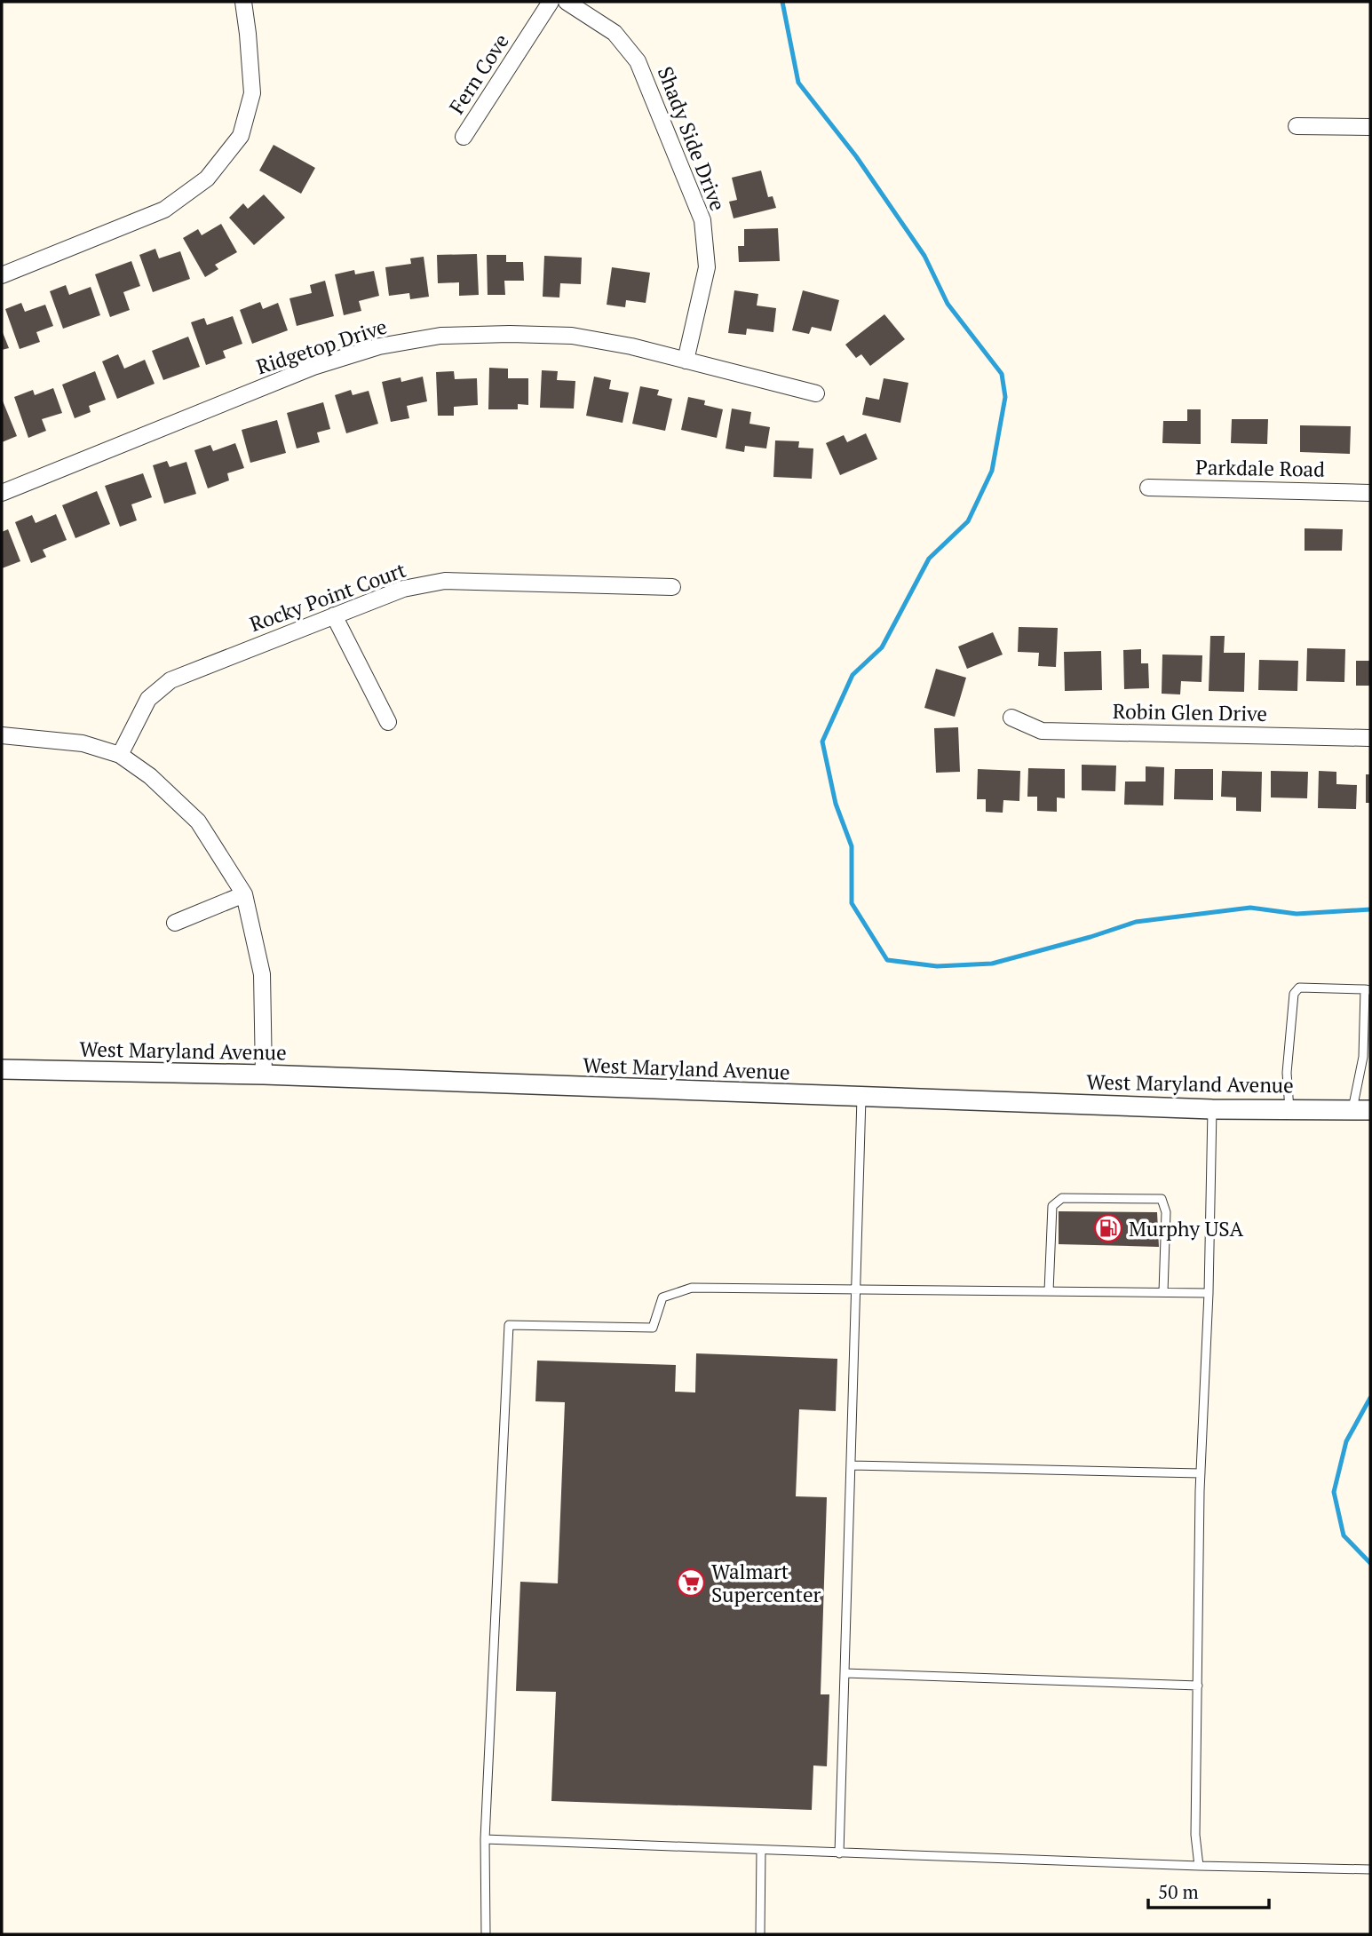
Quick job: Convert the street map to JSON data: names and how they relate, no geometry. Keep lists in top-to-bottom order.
{
  "streets": {
    "street": [
      "Fern Cove",
      "Shady Side Drive",
      "Ridgetop Drive",
      "Parkdale Road",
      "Rocky Point Court",
      "Robin Glen Drive",
      "West Maryland Avenue"
    ]
  },
  "crossings": [
    ["Shady Side Drive", "Ridgetop Drive"]
  ],
  "places": {
    "fuel station": ["Murphy USA"],
    "supermarket": ["Walmart Supercenter"]
  },
  "scale_bar": "50 m"
}
